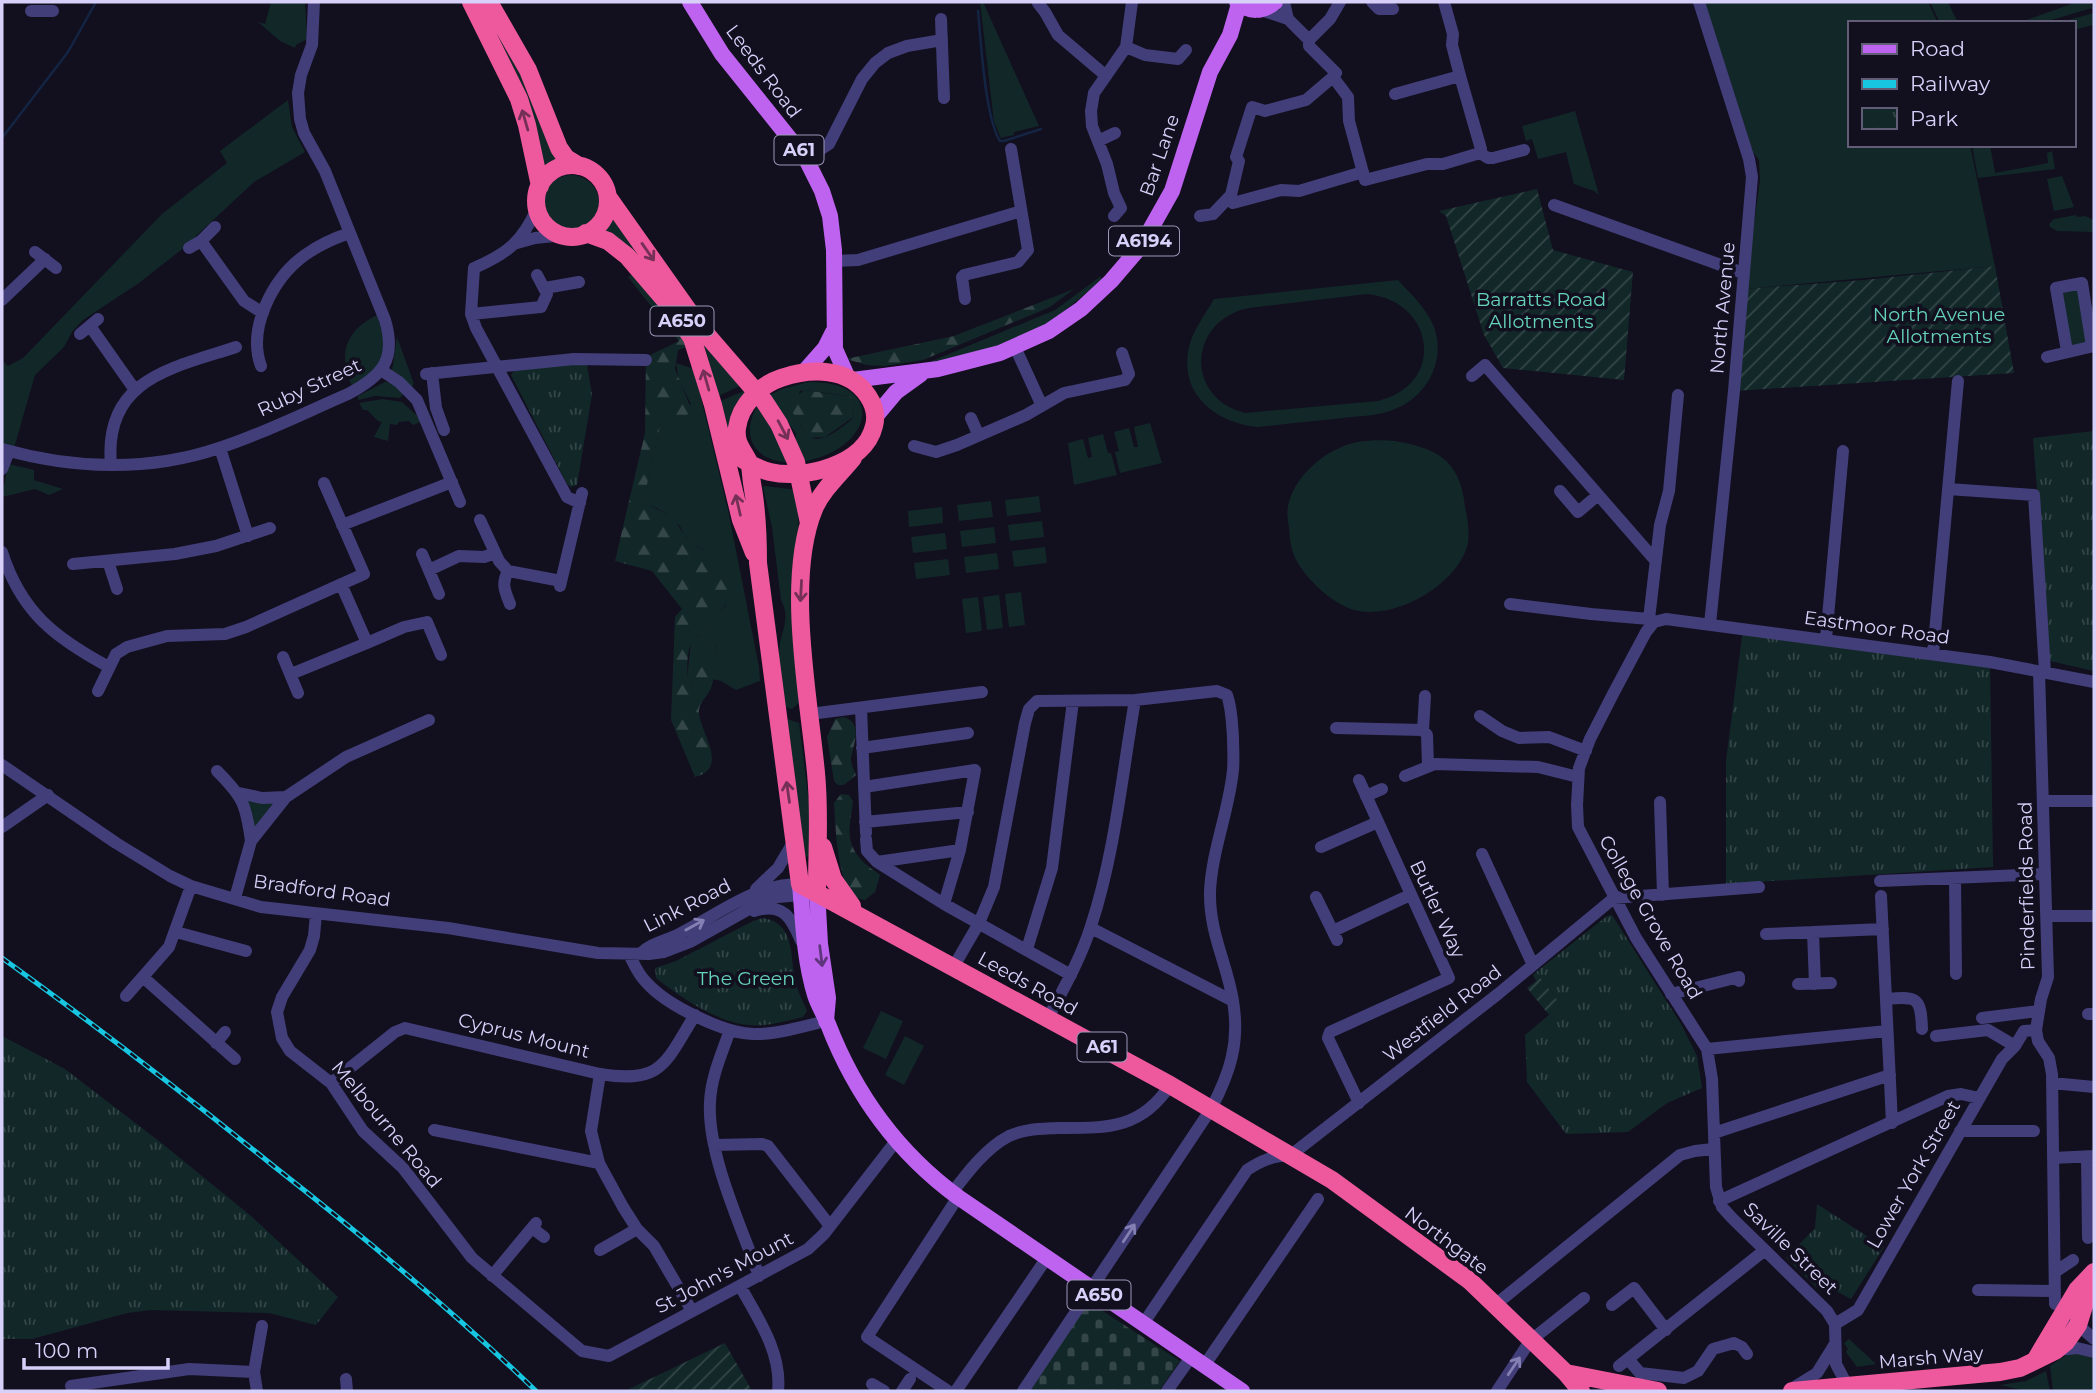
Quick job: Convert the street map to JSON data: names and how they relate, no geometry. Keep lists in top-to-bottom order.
{
  "streets": {
    "highway": [
      "Leeds Road",
      "A61",
      "A650",
      "Northgate",
      "Marsh Way"
    ],
    "main road": ["Bar Lane", "A6194"],
    "street": [
      "North Avenue",
      "Ruby Street",
      "Eastmoor Road",
      "Pinderfields Road",
      "Bradford Road",
      "Link Road",
      "Butler Way",
      "College Grove Road",
      "Westfield Road",
      "Cyprus Mount",
      "Melbourne Road",
      "Lower York Street",
      "Saville Street",
      "St John's Mount"
    ]
  },
  "crossings": [
    ["Leeds Road", "A61"],
    ["Leeds Road", "Bar Lane"],
    ["Leeds Road", "A650"],
    ["Leeds Road", "Link Road"],
    ["Leeds Road", "Westfield Road"],
    ["Leeds Road", "Northgate"],
    ["A61", "Bar Lane"],
    ["Bar Lane", "A6194"],
    ["North Avenue", "Eastmoor Road"],
    ["A650", "Link Road"],
    ["A650", "St John's Mount"],
    ["Eastmoor Road", "Pinderfields Road"],
    ["Eastmoor Road", "College Grove Road"],
    ["Pinderfields Road", "Lower York Street"],
    ["Pinderfields Road", "Marsh Way"],
    ["Bradford Road", "Link Road"],
    ["Bradford Road", "Melbourne Road"],
    ["Butler Way", "Westfield Road"],
    ["College Grove Road", "Westfield Road"],
    ["College Grove Road", "Saville Street"],
    ["Westfield Road", "Northgate"],
    ["Cyprus Mount", "Melbourne Road"],
    ["Melbourne Road", "St John's Mount"],
    ["Lower York Street", "Saville Street"]
  ],
  "parks": ["Barratts Road Allotments", "North Avenue Allotments", "The Green"],
  "legend": ["Road", "Railway", "Park"],
  "scale_bar": "100 m"
}
